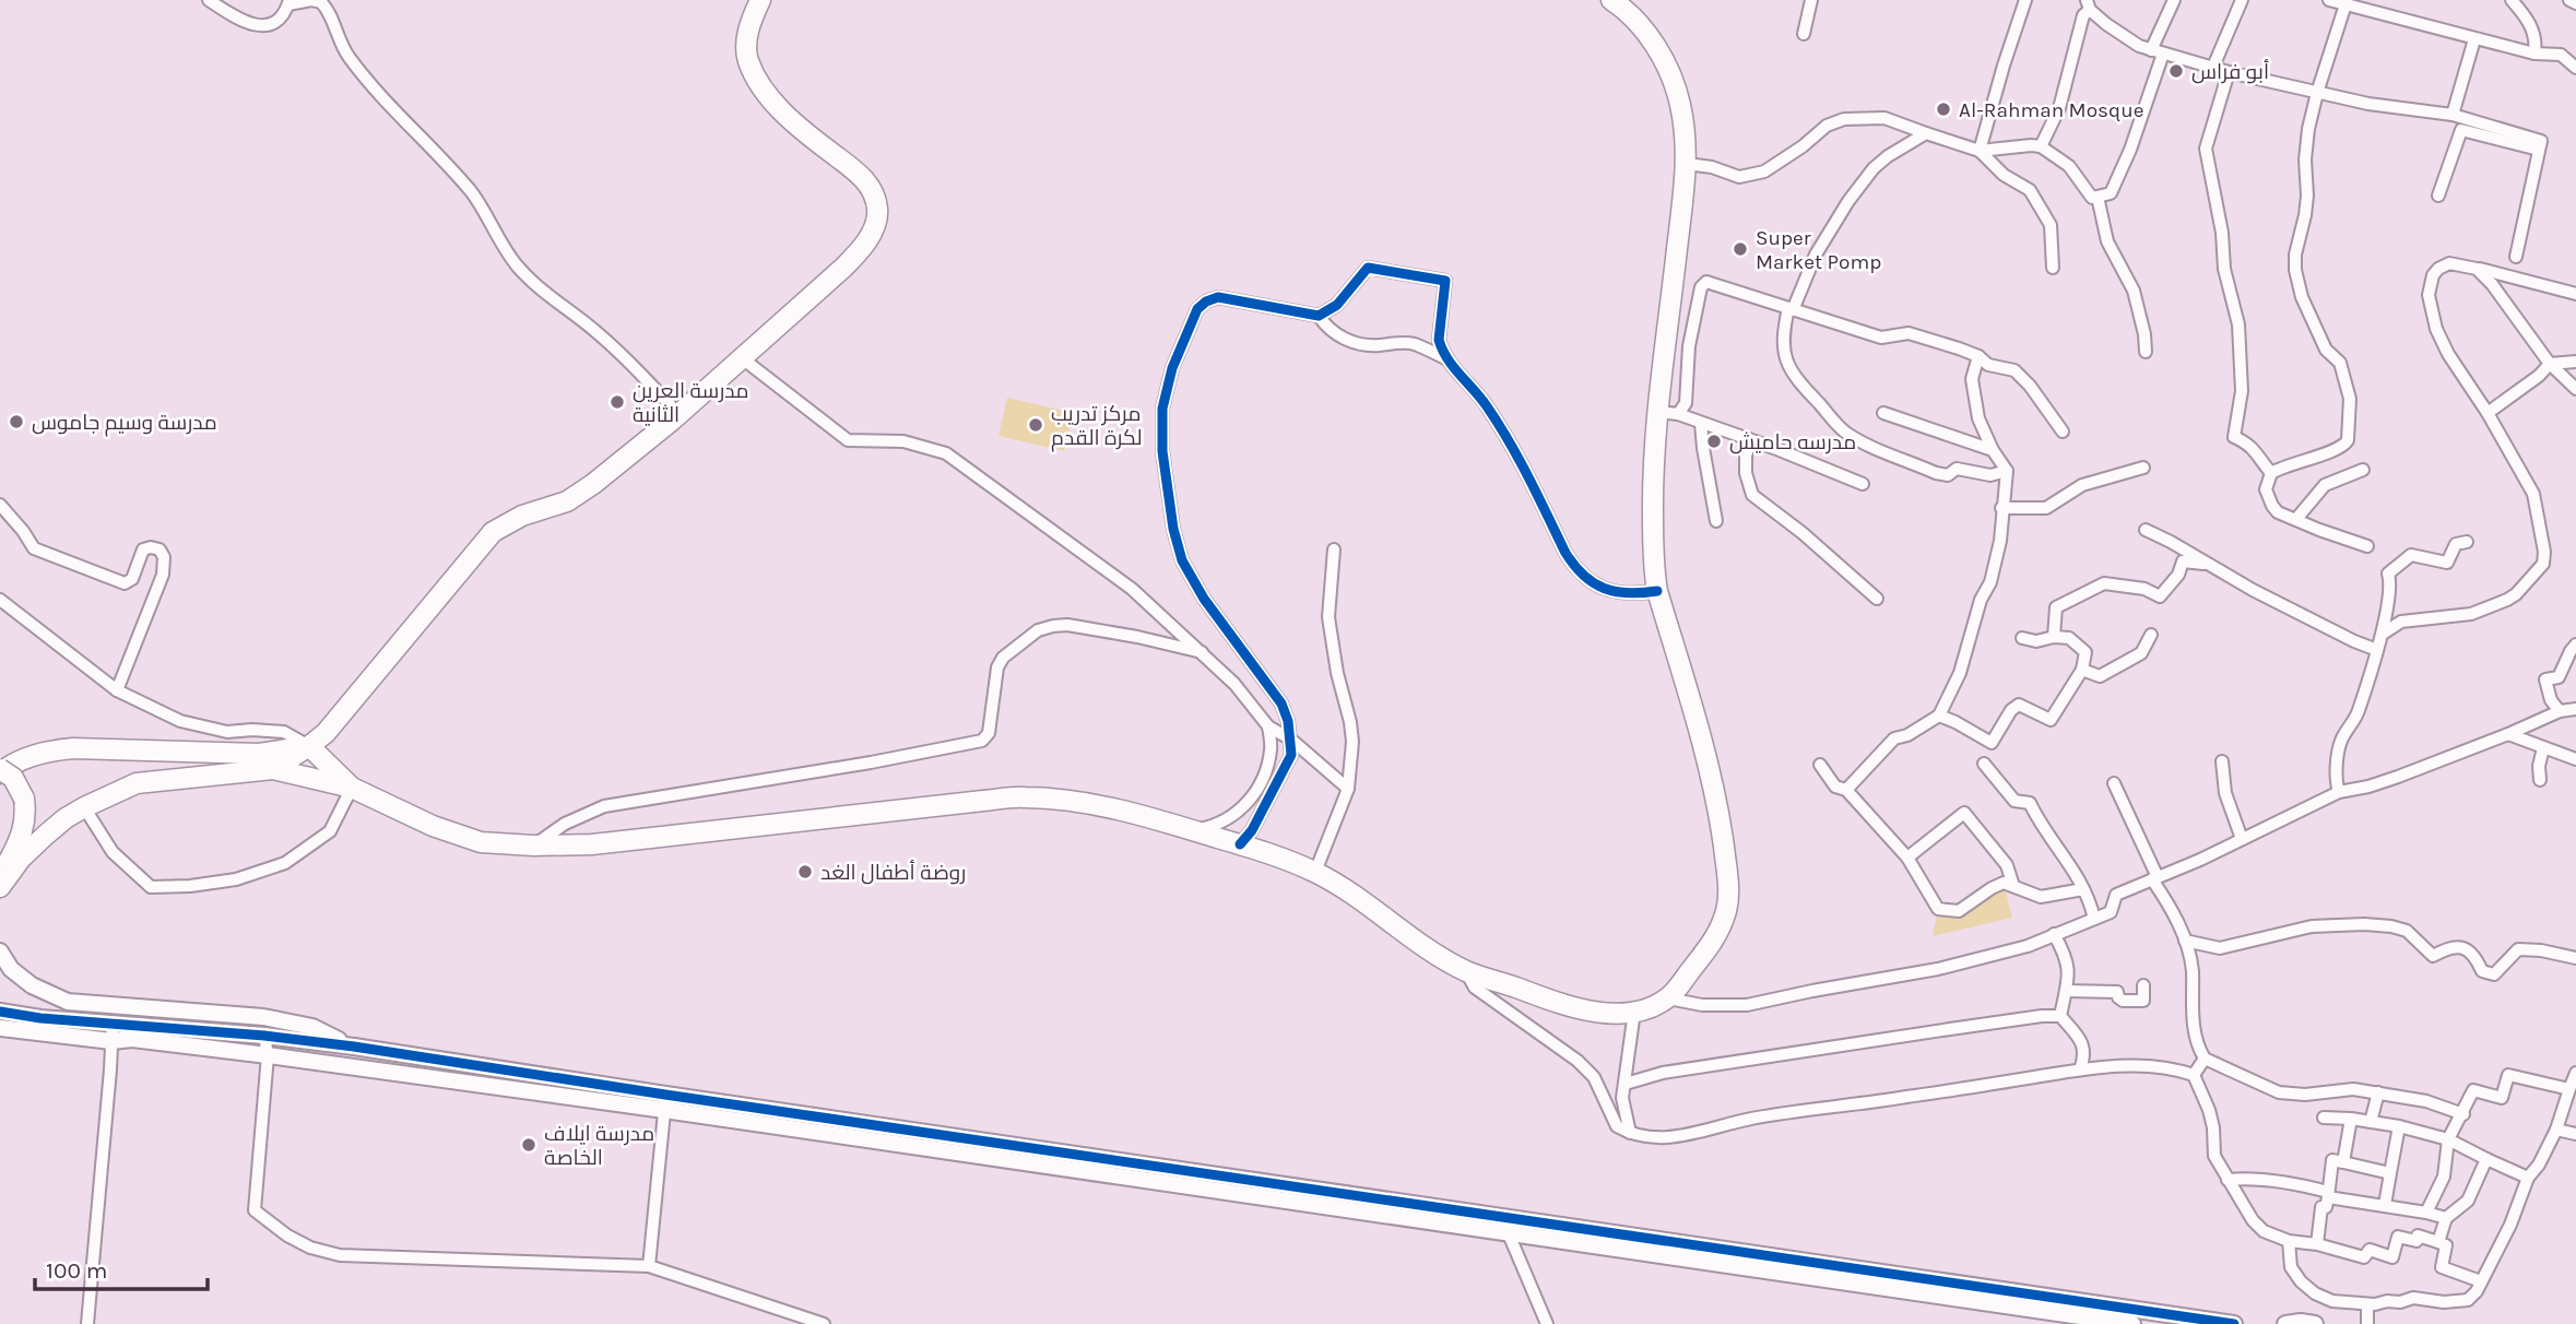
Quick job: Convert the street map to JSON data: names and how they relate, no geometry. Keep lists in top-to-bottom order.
{
  "places": [
    "أبو فراس",
    "Al-Rahman Mosque",
    "Super Market Pomp",
    "مدرسة العرين الثانية",
    "مدرسة وسيم جاموس",
    "مركز تدريب لكرة القدم",
    "مدرسه حاميش",
    "روضة أطفال الغد",
    "مدرسة ايلاف الخاصة"
  ],
  "scale_bar": "100 m"
}
